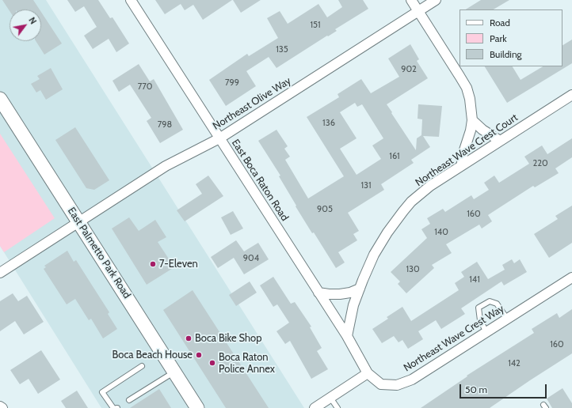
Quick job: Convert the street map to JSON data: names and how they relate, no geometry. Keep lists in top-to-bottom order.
{
  "streets": {
    "main road": ["East Palmetto Park Road"],
    "street": [
      "Northeast Olive Way",
      "Northeast Wave Crest Court",
      "East Boca Raton Road",
      "Northeast Wave Crest Way"
    ]
  },
  "crossings": [
    ["Northeast Olive Way", "East Boca Raton Road"],
    ["Northeast Olive Way", "East Palmetto Park Road"],
    ["Northeast Wave Crest Court", "East Boca Raton Road"],
    ["East Boca Raton Road", "Northeast Wave Crest Way"]
  ],
  "places": [
    "7-Eleven",
    "Boca Bike Shop",
    "Boca Beach House",
    "Boca Raton Police Annex"
  ],
  "house_numbers": [
    "151",
    "135",
    "902",
    "799",
    "770",
    "136",
    "798",
    "161",
    "220",
    "131",
    "905",
    "160",
    "140",
    "904",
    "130",
    "141",
    "160",
    "142"
  ],
  "legend": ["Road", "Park", "Building"],
  "scale_bar": "50 m",
  "north": "top right"
}
